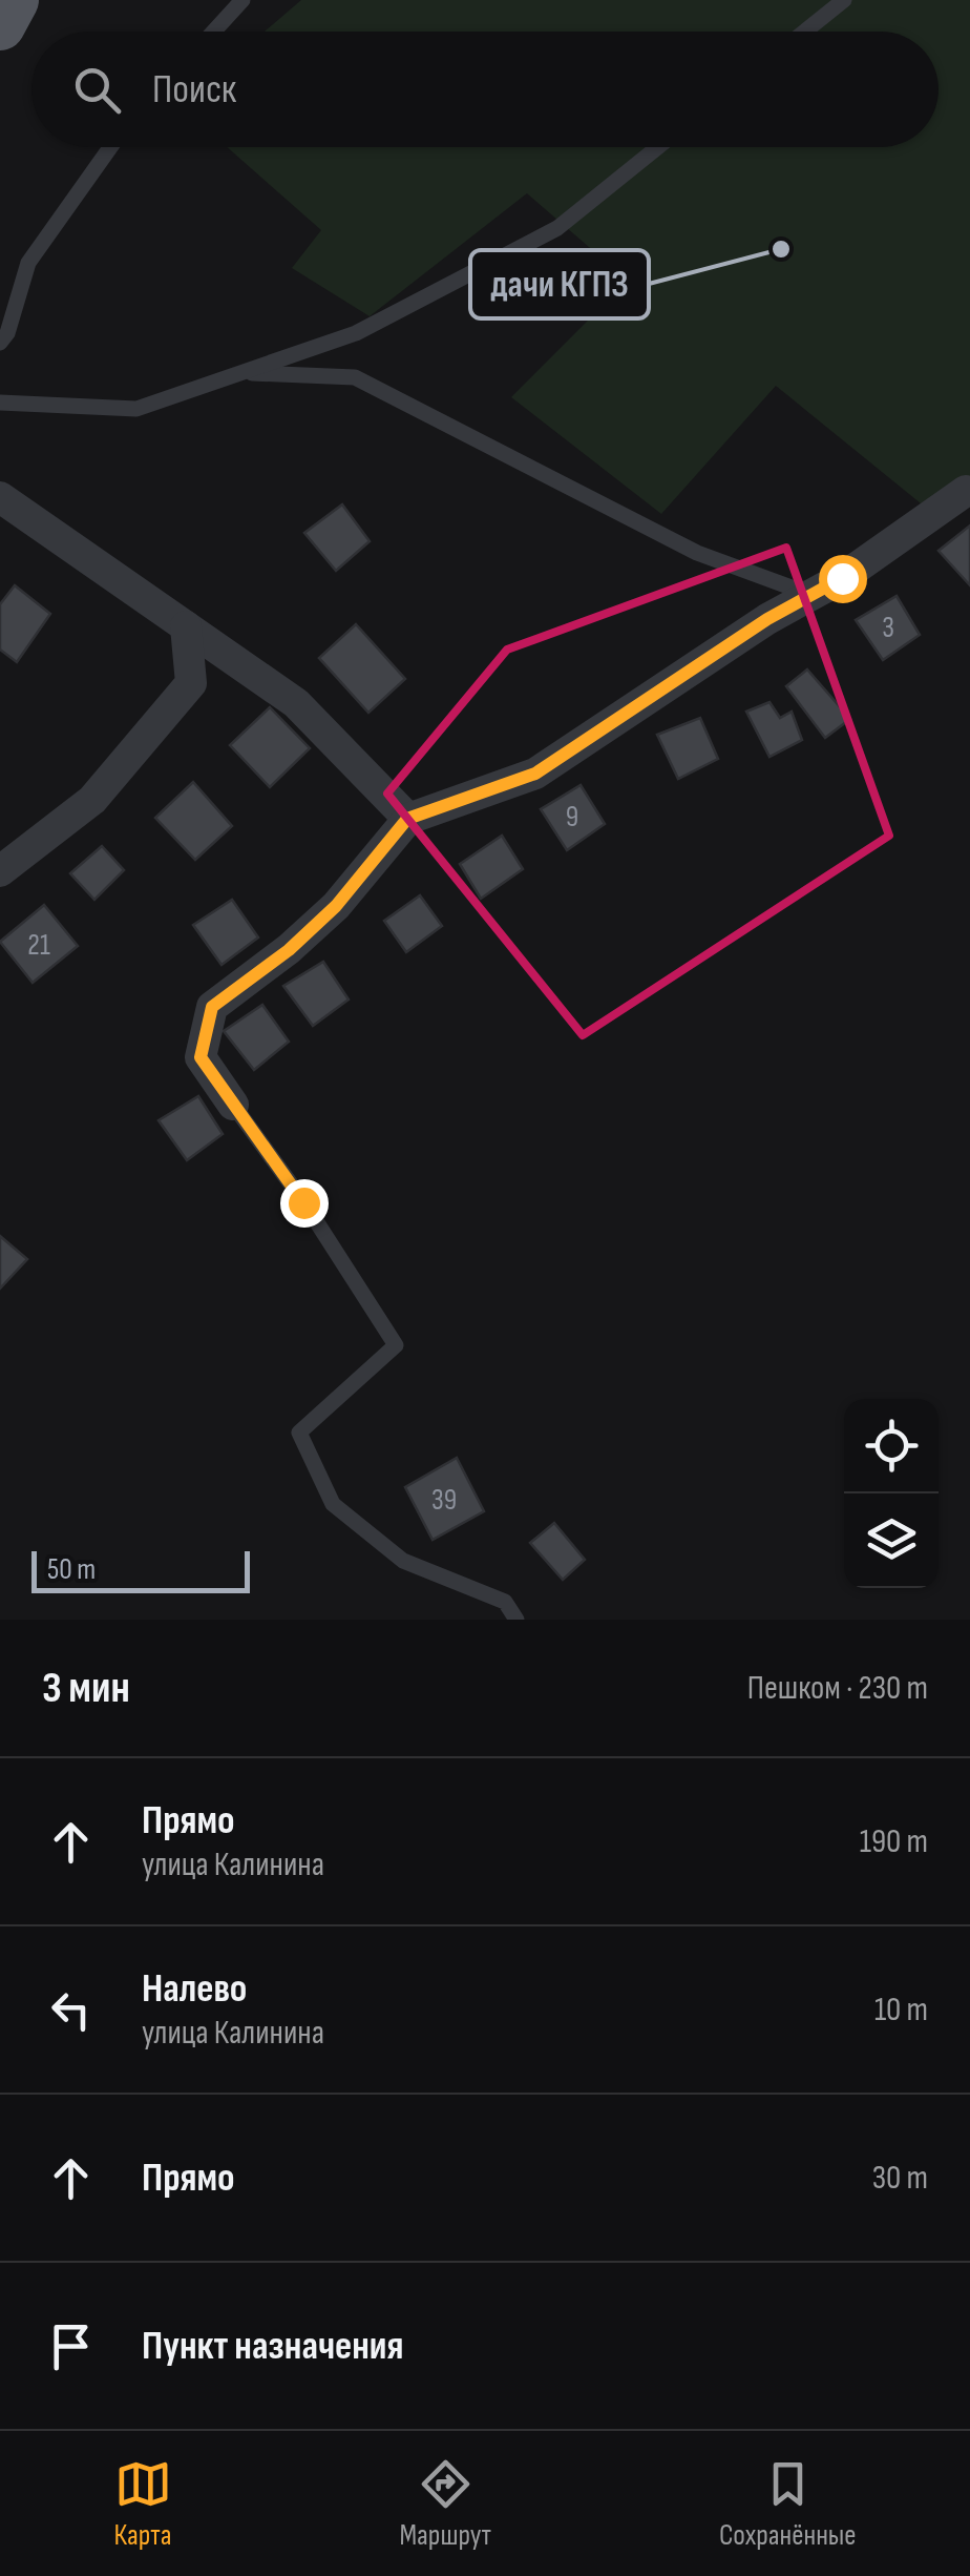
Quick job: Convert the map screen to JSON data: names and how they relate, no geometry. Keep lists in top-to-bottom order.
{
  "places": ["дачи КГПЗ"],
  "house_numbers": [
    "3",
    "9",
    "21",
    "39"
  ],
  "scale_bar": "50 m",
  "page": {
    "search": "Поиск",
    "scale": "50 m",
    "heading": ["3 мин", "Пешком · 230 m"],
    "list": [
      ["Прямо", "улица Калинина", "190 m"],
      ["Налево", "улица Калинина", "10 m"],
      ["Прямо", "30 m"],
      "Пункт назначения"
    ],
    "nav": ["Карта", "Маршрут", "Сохранённые"]
  }
}
